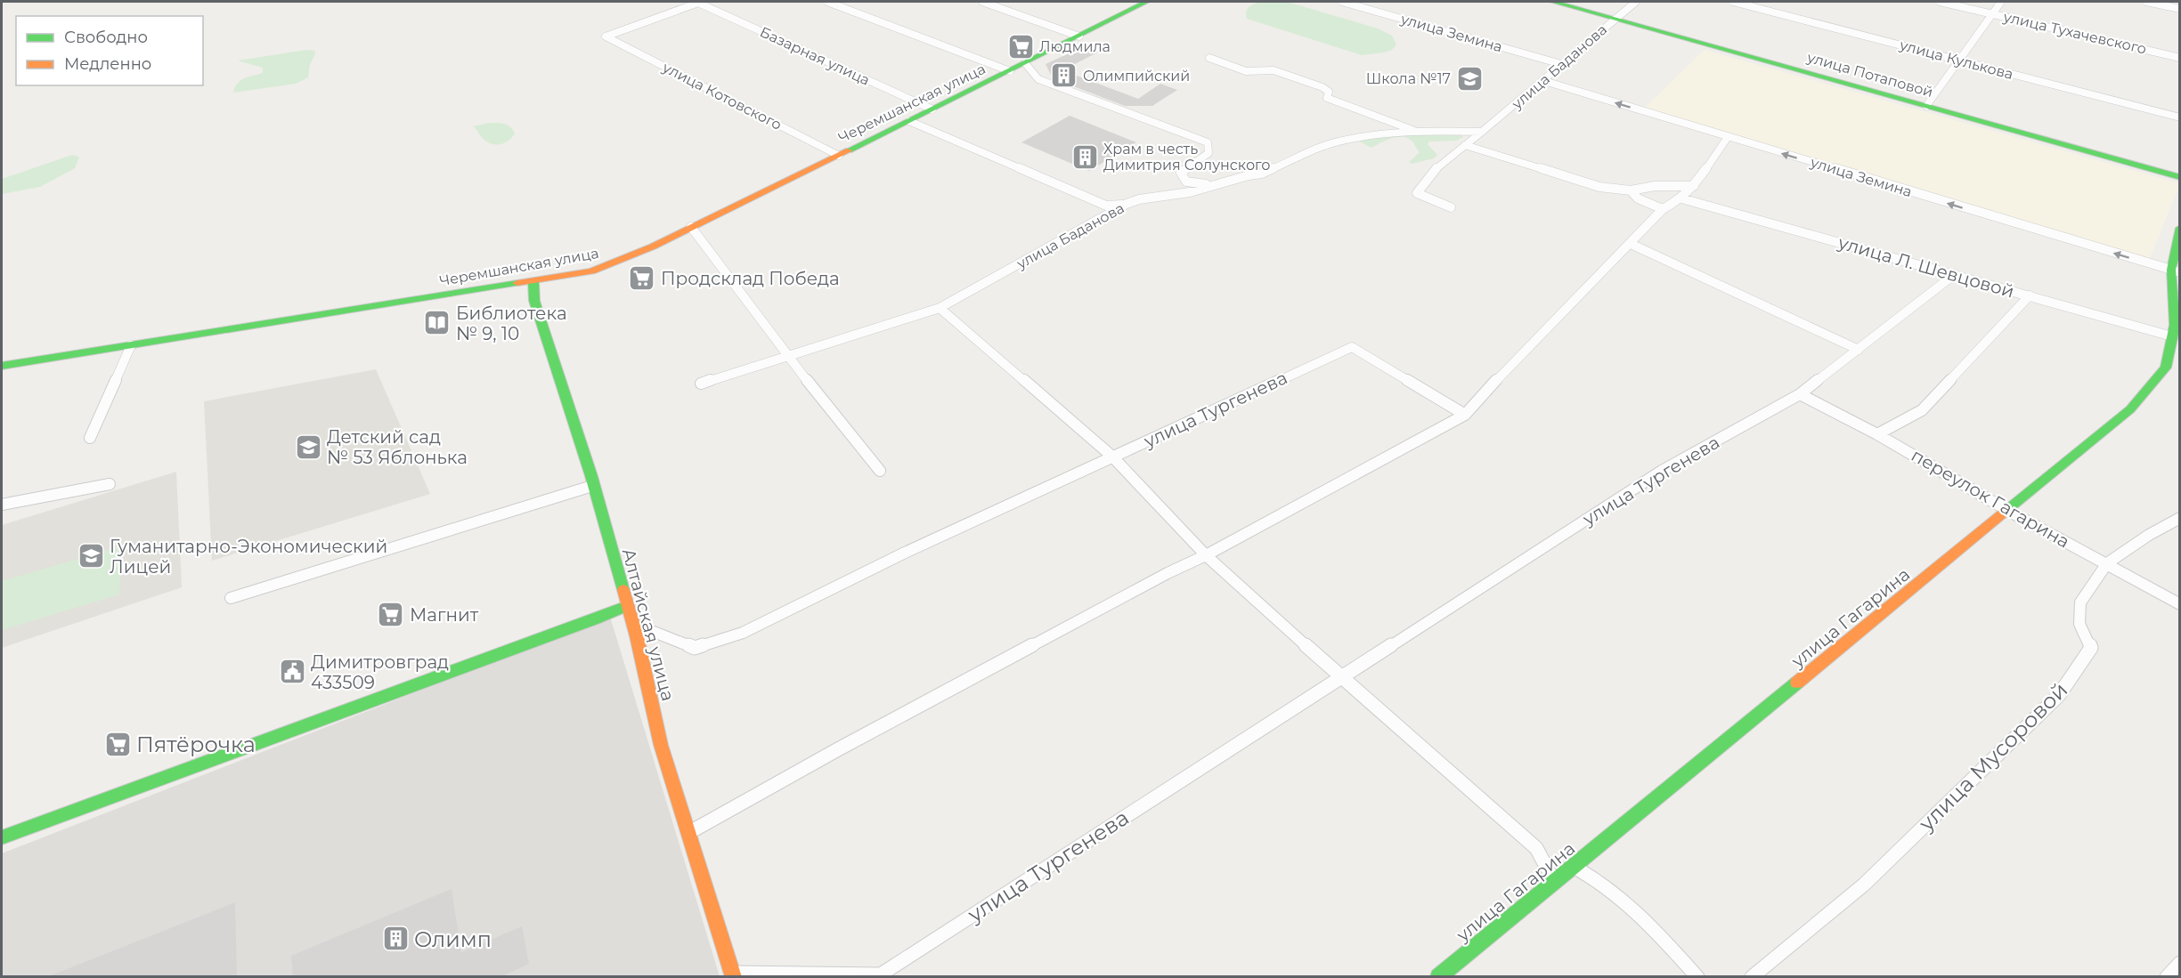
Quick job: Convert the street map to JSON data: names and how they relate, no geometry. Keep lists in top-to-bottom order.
{
  "streets": {
    "main road": [
      "улица Потаповой",
      "Черемшанская улица",
      "улица Гагарина",
      "Алтайская улица"
    ],
    "street": [
      "улица Земина",
      "улица Тухачевского",
      "Базарная улица",
      "улица Кулькова",
      "улица Баданова",
      "улица Котовского",
      "улица Л. Шевцовой",
      "улица Тургенева",
      "переулок Гагарина",
      "улица Мусоровой"
    ]
  },
  "crossings": [
    ["улица Земина", "улица Баданова"],
    ["улица Земина", "улица Гагарина"],
    ["Базарная улица", "улица Котовского"],
    ["Базарная улица", "Черемшанская улица"],
    ["улица Баданова", "улица Потаповой"],
    ["улица Котовского", "Черемшанская улица"],
    ["Черемшанская улица", "Алтайская улица"],
    ["улица Л. Шевцовой", "улица Тургенева"],
    ["улица Л. Шевцовой", "улица Гагарина"],
    ["улица Тургенева", "переулок Гагарина"],
    ["улица Тургенева", "Алтайская улица"],
    ["переулок Гагарина", "улица Гагарина"],
    ["переулок Гагарина", "улица Мусоровой"]
  ],
  "places": {
    "supermarket": [
      "Людмила",
      "Продсклад Победа",
      "Магнит",
      "Пятёрочка"
    ],
    "building": ["Олимпийский", "Храм в честь Димитрия Солунского", "Олимп"],
    "school or university": ["Школа №17", "Детский сад № 53 Яблонька", "Гуманитарно-Экономический Лицей"],
    "library": ["Библиотека № 9, 10"],
    "public building": ["Димитровград 433509"]
  },
  "legend": ["Свободно", "Медленно"]
}
